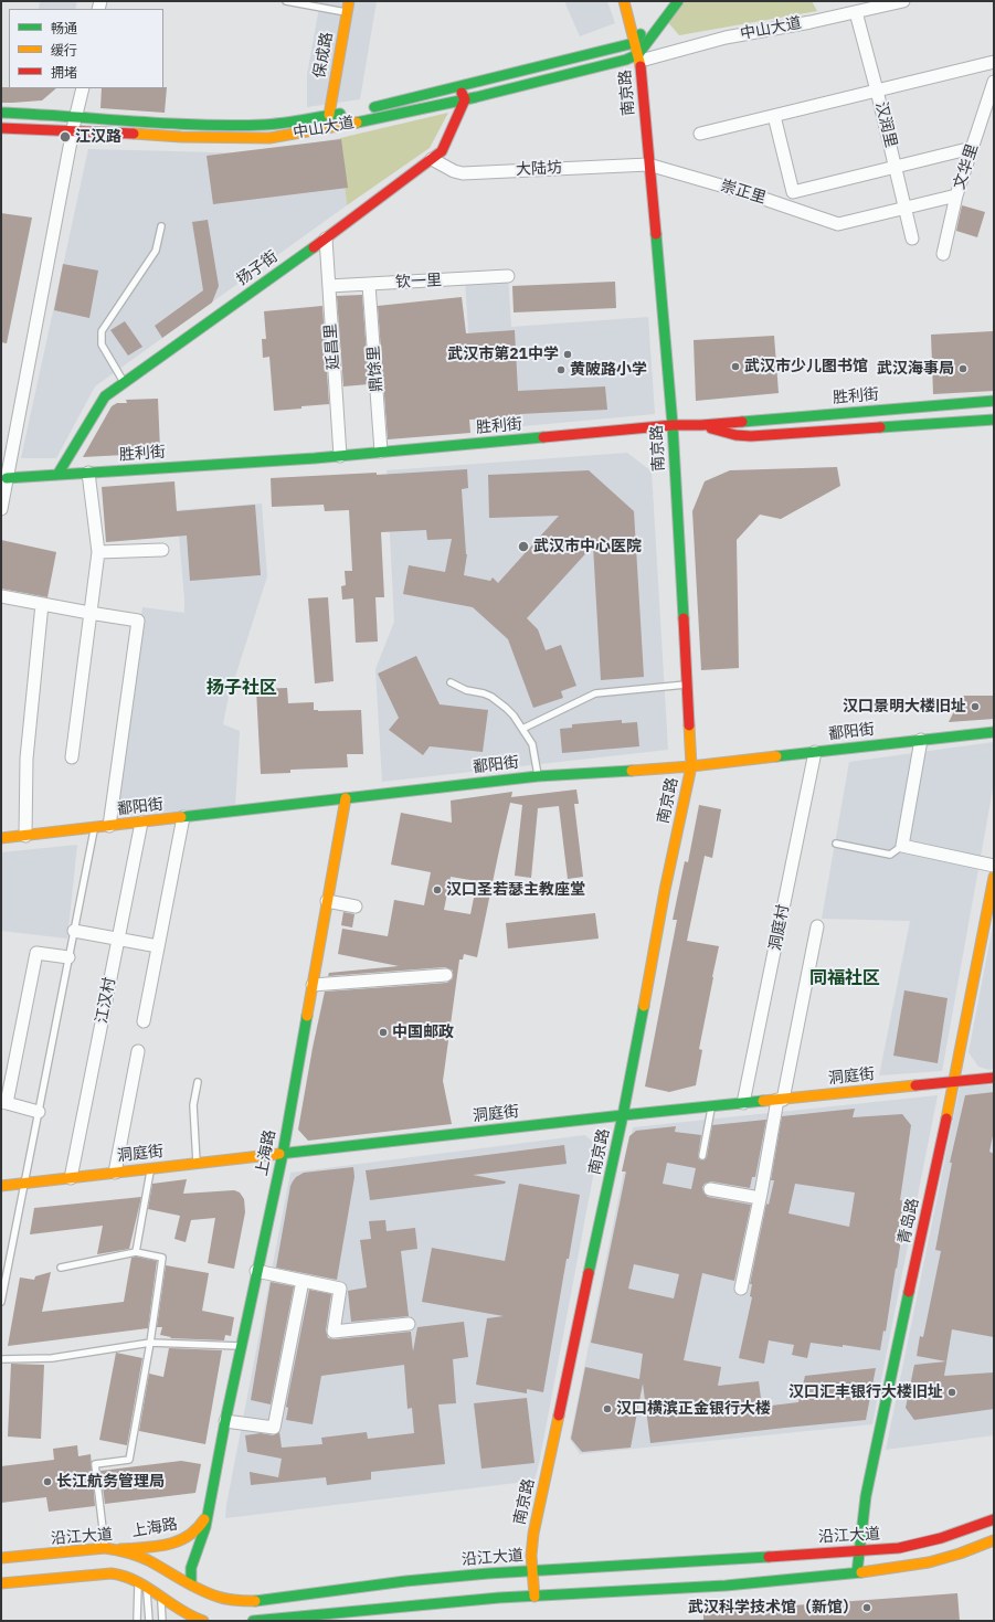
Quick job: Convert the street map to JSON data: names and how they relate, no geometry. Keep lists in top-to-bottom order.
{
  "streets": {
    "street": [
      "中山大道",
      "保成路",
      "南京路",
      "汉润里",
      "文华里",
      "大陆坊",
      "崇正里",
      "扬子街",
      "钦一里",
      "延昌里",
      "鼎馀里",
      "胜利街",
      "鄱阳街",
      "洞庭村",
      "江汉村",
      "洞庭街",
      "上海路",
      "青岛路",
      "沿江大道"
    ]
  },
  "crossings": [
    ["中山大道", "保成路"],
    ["中山大道", "南京路"],
    ["中山大道", "扬子街"],
    ["南京路", "大陆坊"],
    ["南京路", "崇正里"],
    ["南京路", "胜利街"],
    ["南京路", "鄱阳街"],
    ["南京路", "洞庭街"],
    ["南京路", "沿江大道"],
    ["汉润里", "崇正里"],
    ["大陆坊", "崇正里"],
    ["大陆坊", "扬子街"],
    ["扬子街", "延昌里"],
    ["扬子街", "胜利街"],
    ["钦一里", "延昌里"],
    ["钦一里", "鼎馀里"],
    ["延昌里", "胜利街"],
    ["鼎馀里", "胜利街"],
    ["鄱阳街", "洞庭村"],
    ["鄱阳街", "江汉村"],
    ["鄱阳街", "上海路"],
    ["洞庭村", "洞庭街"],
    ["江汉村", "洞庭街"],
    ["洞庭街", "上海路"],
    ["洞庭街", "青岛路"],
    ["上海路", "沿江大道"],
    ["青岛路", "沿江大道"]
  ],
  "districts": ["扬子社区", "同福社区"],
  "places": [
    "江汉路",
    "武汉市第21中学",
    "武汉市少儿图书馆",
    "武汉海事局",
    "黄陂路小学",
    "武汉市中心医院",
    "汉口景明大楼旧址",
    "汉口圣若瑟主教座堂",
    "中国邮政",
    "汉口汇丰银行大楼旧址",
    "汉口横滨正金银行大楼",
    "长江航务管理局",
    "武汉科学技术馆（新馆）"
  ],
  "legend": ["畅通", "缓行", "拥堵"]
}
